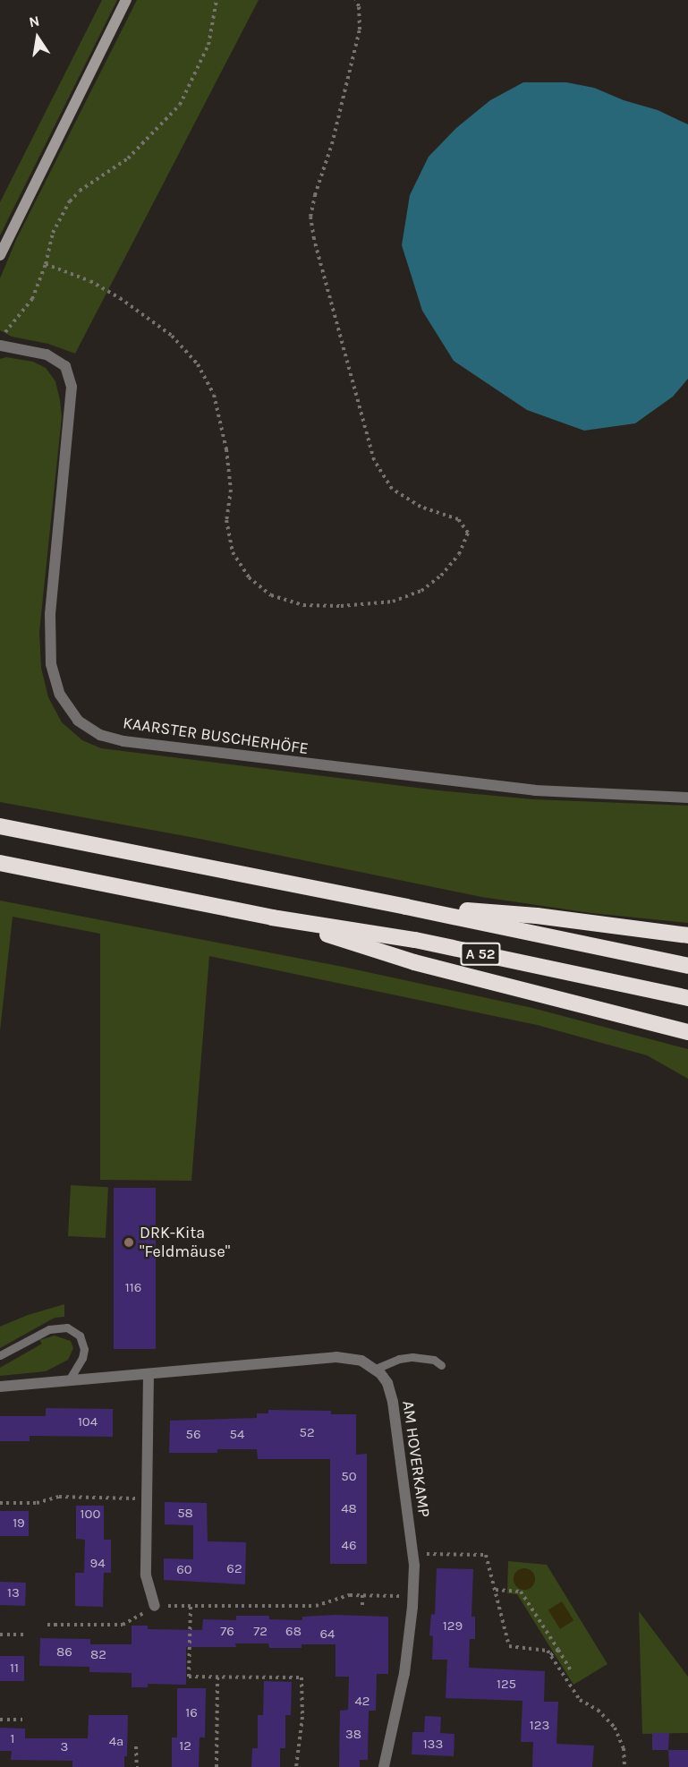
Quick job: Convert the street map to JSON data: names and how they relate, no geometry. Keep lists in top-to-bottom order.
{
  "streets": {
    "highway": ["A 52"],
    "street": ["KAARSTER BUSCHERHÖFE", "AM HOVERKAMP"]
  },
  "places": ["DRK-Kita \"Feldmäuse\""],
  "house_numbers": [
    "116",
    "104",
    "52",
    "56",
    "54",
    "50",
    "48",
    "58",
    "100",
    "19",
    "46",
    "94",
    "62",
    "60",
    "13",
    "129",
    "76",
    "72",
    "68",
    "64",
    "86",
    "82",
    "11",
    "125",
    "42",
    "16",
    "123",
    "38",
    "1",
    "4a",
    "133",
    "12",
    "3"
  ],
  "north": "top"
}
